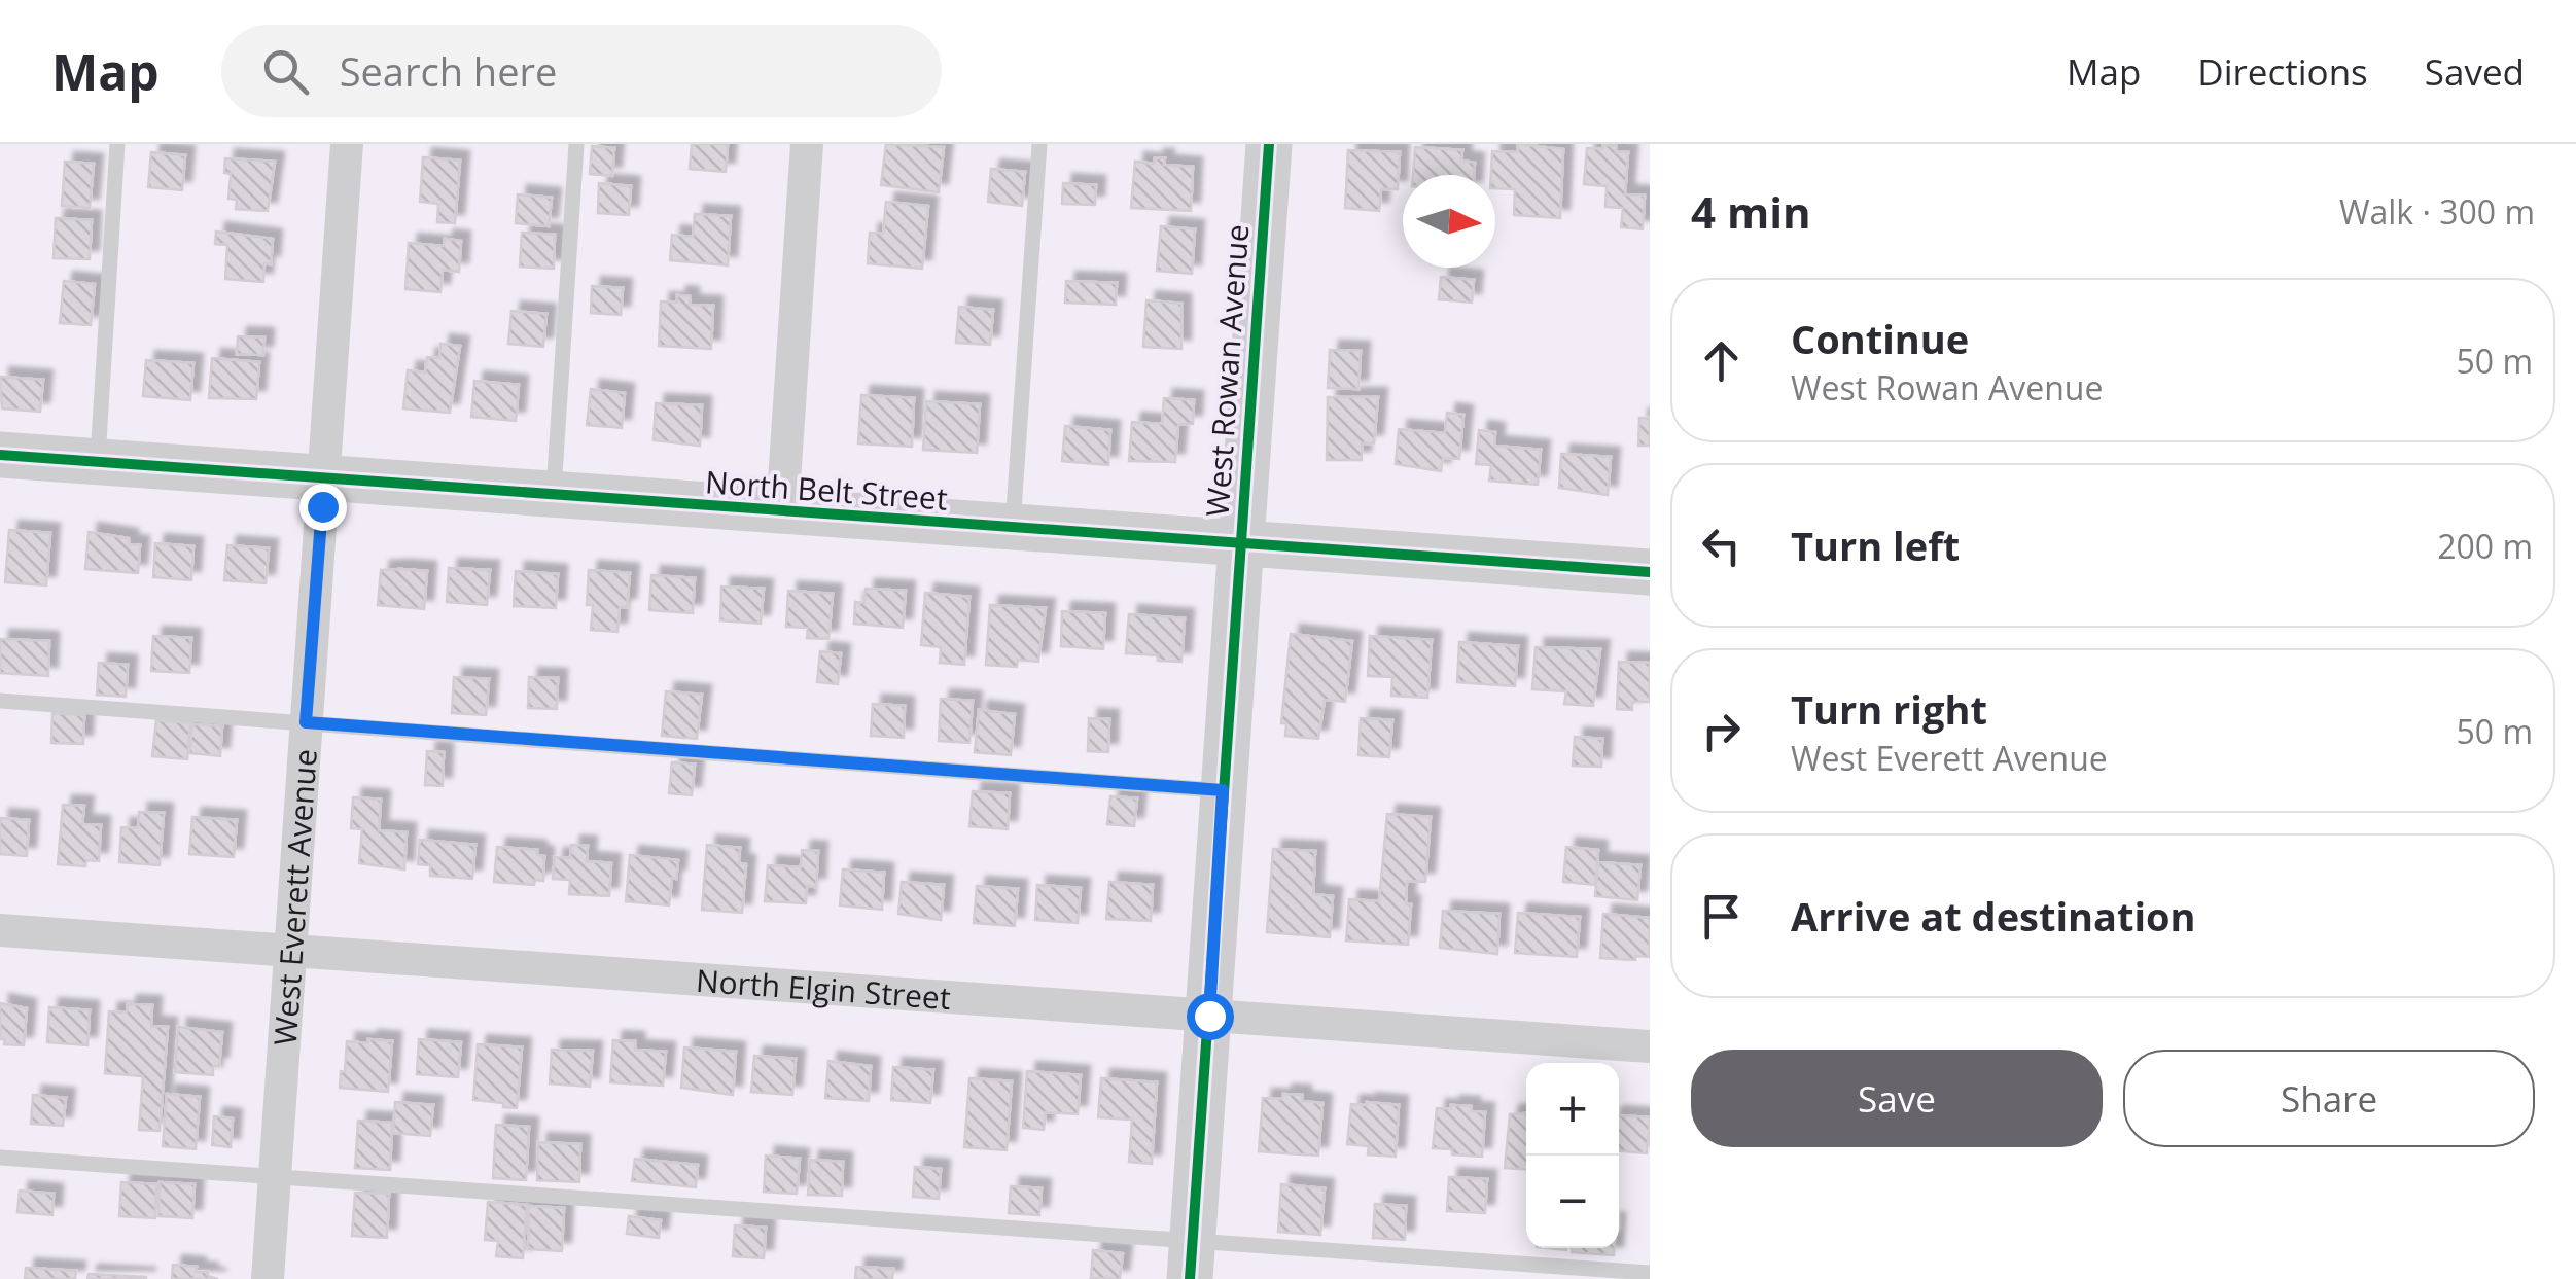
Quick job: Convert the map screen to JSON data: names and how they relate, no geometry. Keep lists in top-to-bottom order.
{
  "streets": {
    "street": [
      "West Rowan Avenue",
      "North Belt Street",
      "West Everett Avenue",
      "North Elgin Street"
    ]
  },
  "crossings": [
    ["West Rowan Avenue", "North Belt Street"],
    ["West Rowan Avenue", "North Elgin Street"],
    ["North Belt Street", "West Everett Avenue"],
    ["West Everett Avenue", "North Elgin Street"]
  ],
  "north": "right",
  "page": {
    "header": "Map",
    "search": "Search here",
    "nav": ["Map", "Directions", "Saved"],
    "heading": ["4 min", "Walk · 300 m"],
    "list": [
      ["Continue", "West Rowan Avenue", "50 m"],
      ["Turn left", "200 m"],
      ["Turn right", "West Everett Avenue", "50 m"],
      "Arrive at destination"
    ],
    "buttons": ["Save", "Share"],
    "map_buttons": ["+", "−"]
  }
}
